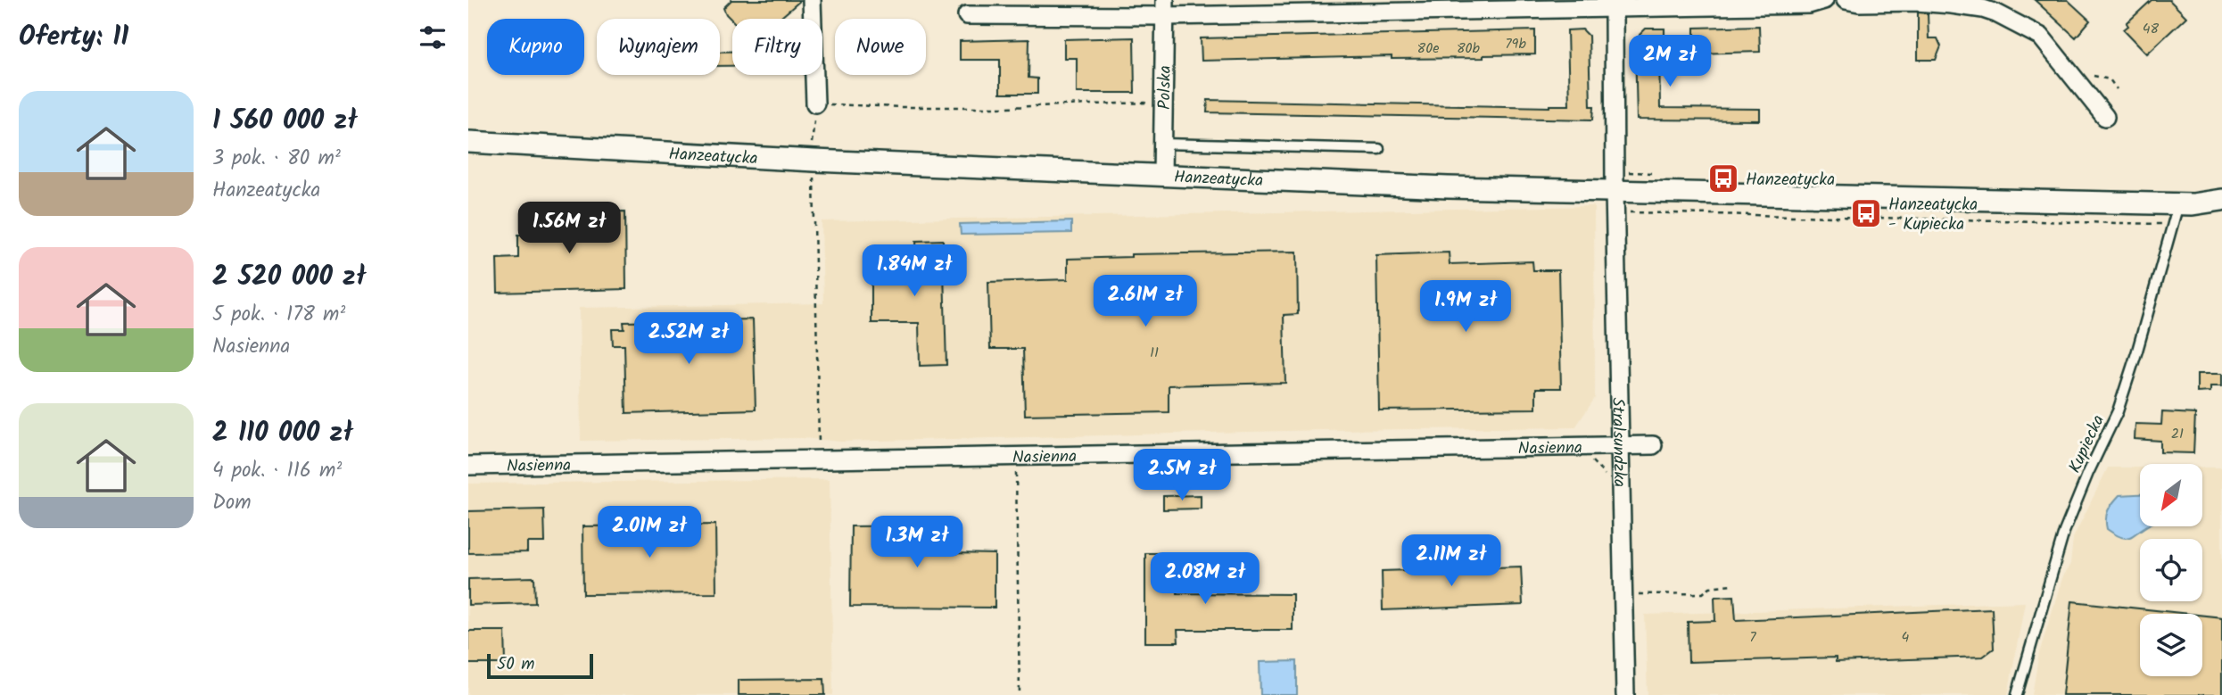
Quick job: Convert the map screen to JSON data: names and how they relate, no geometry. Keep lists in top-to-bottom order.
{
  "streets": {
    "street": [
      "Polska",
      "Hanzeatycka",
      "Stralsundzka",
      "Nasienna"
    ],
    "lane": ["Kupiecka"]
  },
  "crossings": [
    ["Polska", "Hanzeatycka"],
    ["Hanzeatycka", "Stralsundzka"],
    ["Hanzeatycka", "Kupiecka"],
    ["Stralsundzka", "Nasienna"]
  ],
  "places": {
    "bus stop": ["Hanzeatycka", "Hanzeatycka - Kupiecka"]
  },
  "house_numbers": [
    "48",
    "79b",
    "80e",
    "80b",
    "11",
    "21",
    "7",
    "4"
  ],
  "scale_bar": "50 m",
  "north": "bottom left",
  "page": {
    "heading": "Oferty: 11",
    "chip": [
      "Kupno",
      "Wynajem",
      "Filtry",
      "Nowe"
    ],
    "price": [
      "2M zł",
      "1.56M zł",
      "1.84M zł",
      "2.61M zł",
      "1.9M zł",
      "2.52M zł",
      "2.5M zł",
      "2.01M zł",
      "1.3M zł",
      "2.11M zł",
      "2.08M zł"
    ],
    "list": [
      {
        "name": "1 560 000 zł",
        "note": "3 pok. · 80 m² · Hanzeatycka"
      },
      {
        "name": "2 520 000 zł",
        "note": "5 pok. · 178 m² · Nasienna"
      },
      {
        "name": "2 110 000 zł",
        "note": "4 pok. · 116 m² · Dom"
      }
    ],
    "scale": "50 m"
  }
}
